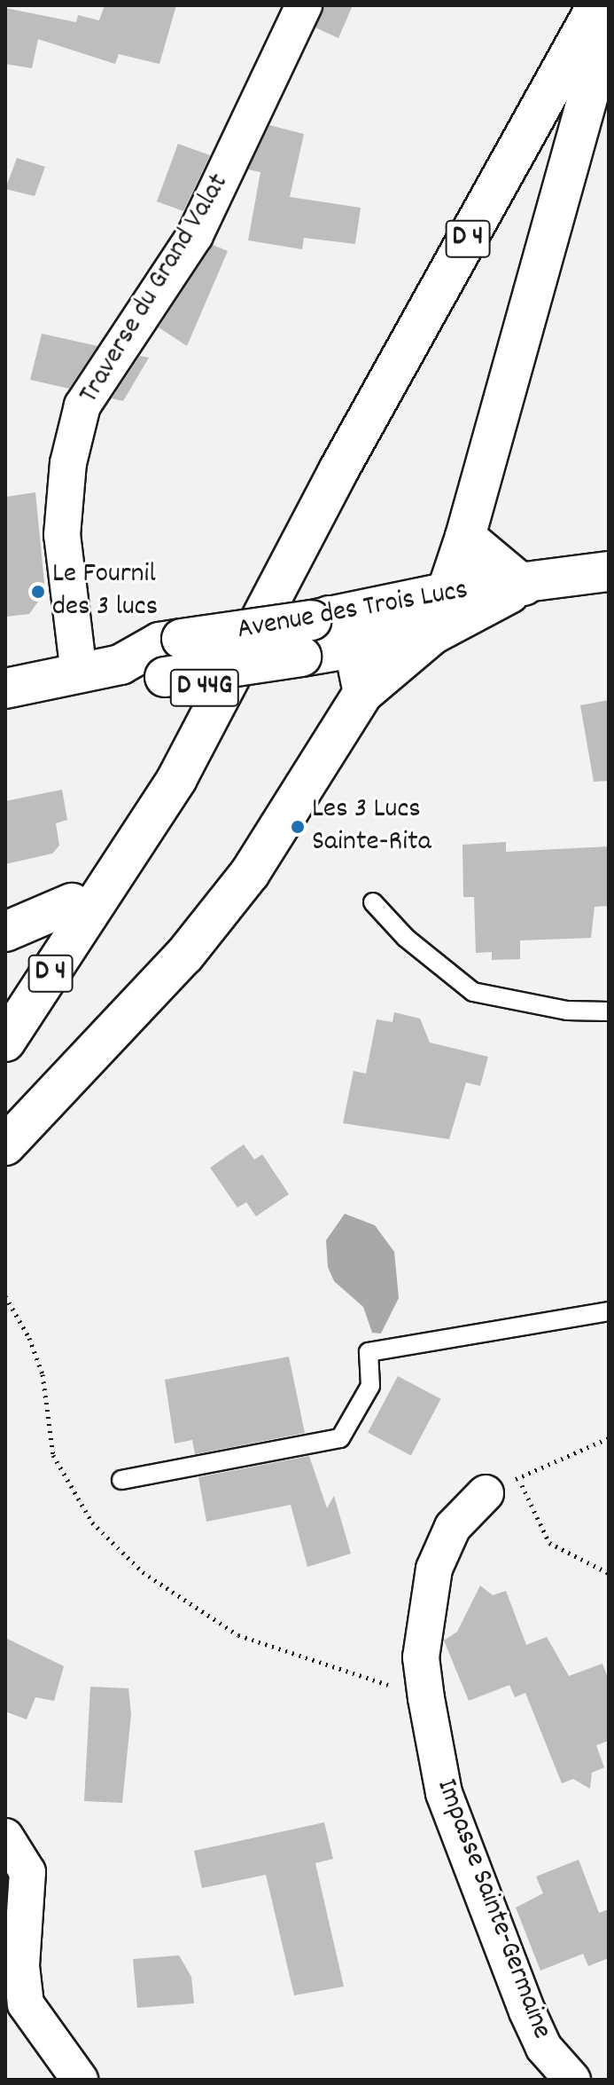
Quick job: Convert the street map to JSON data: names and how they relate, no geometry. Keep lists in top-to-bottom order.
{
  "streets": {
    "main road": ["D 4", "Avenue des Trois Lucs", "D 44G"],
    "street": ["Traverse du Grand Valat", "Impasse Sainte-Germaine"]
  },
  "crossings": [
    ["D 4", "D 44G"]
  ],
  "places": ["Le Fournil des 3 lucs", "Les 3 Lucs Sainte-Rita"]
}
